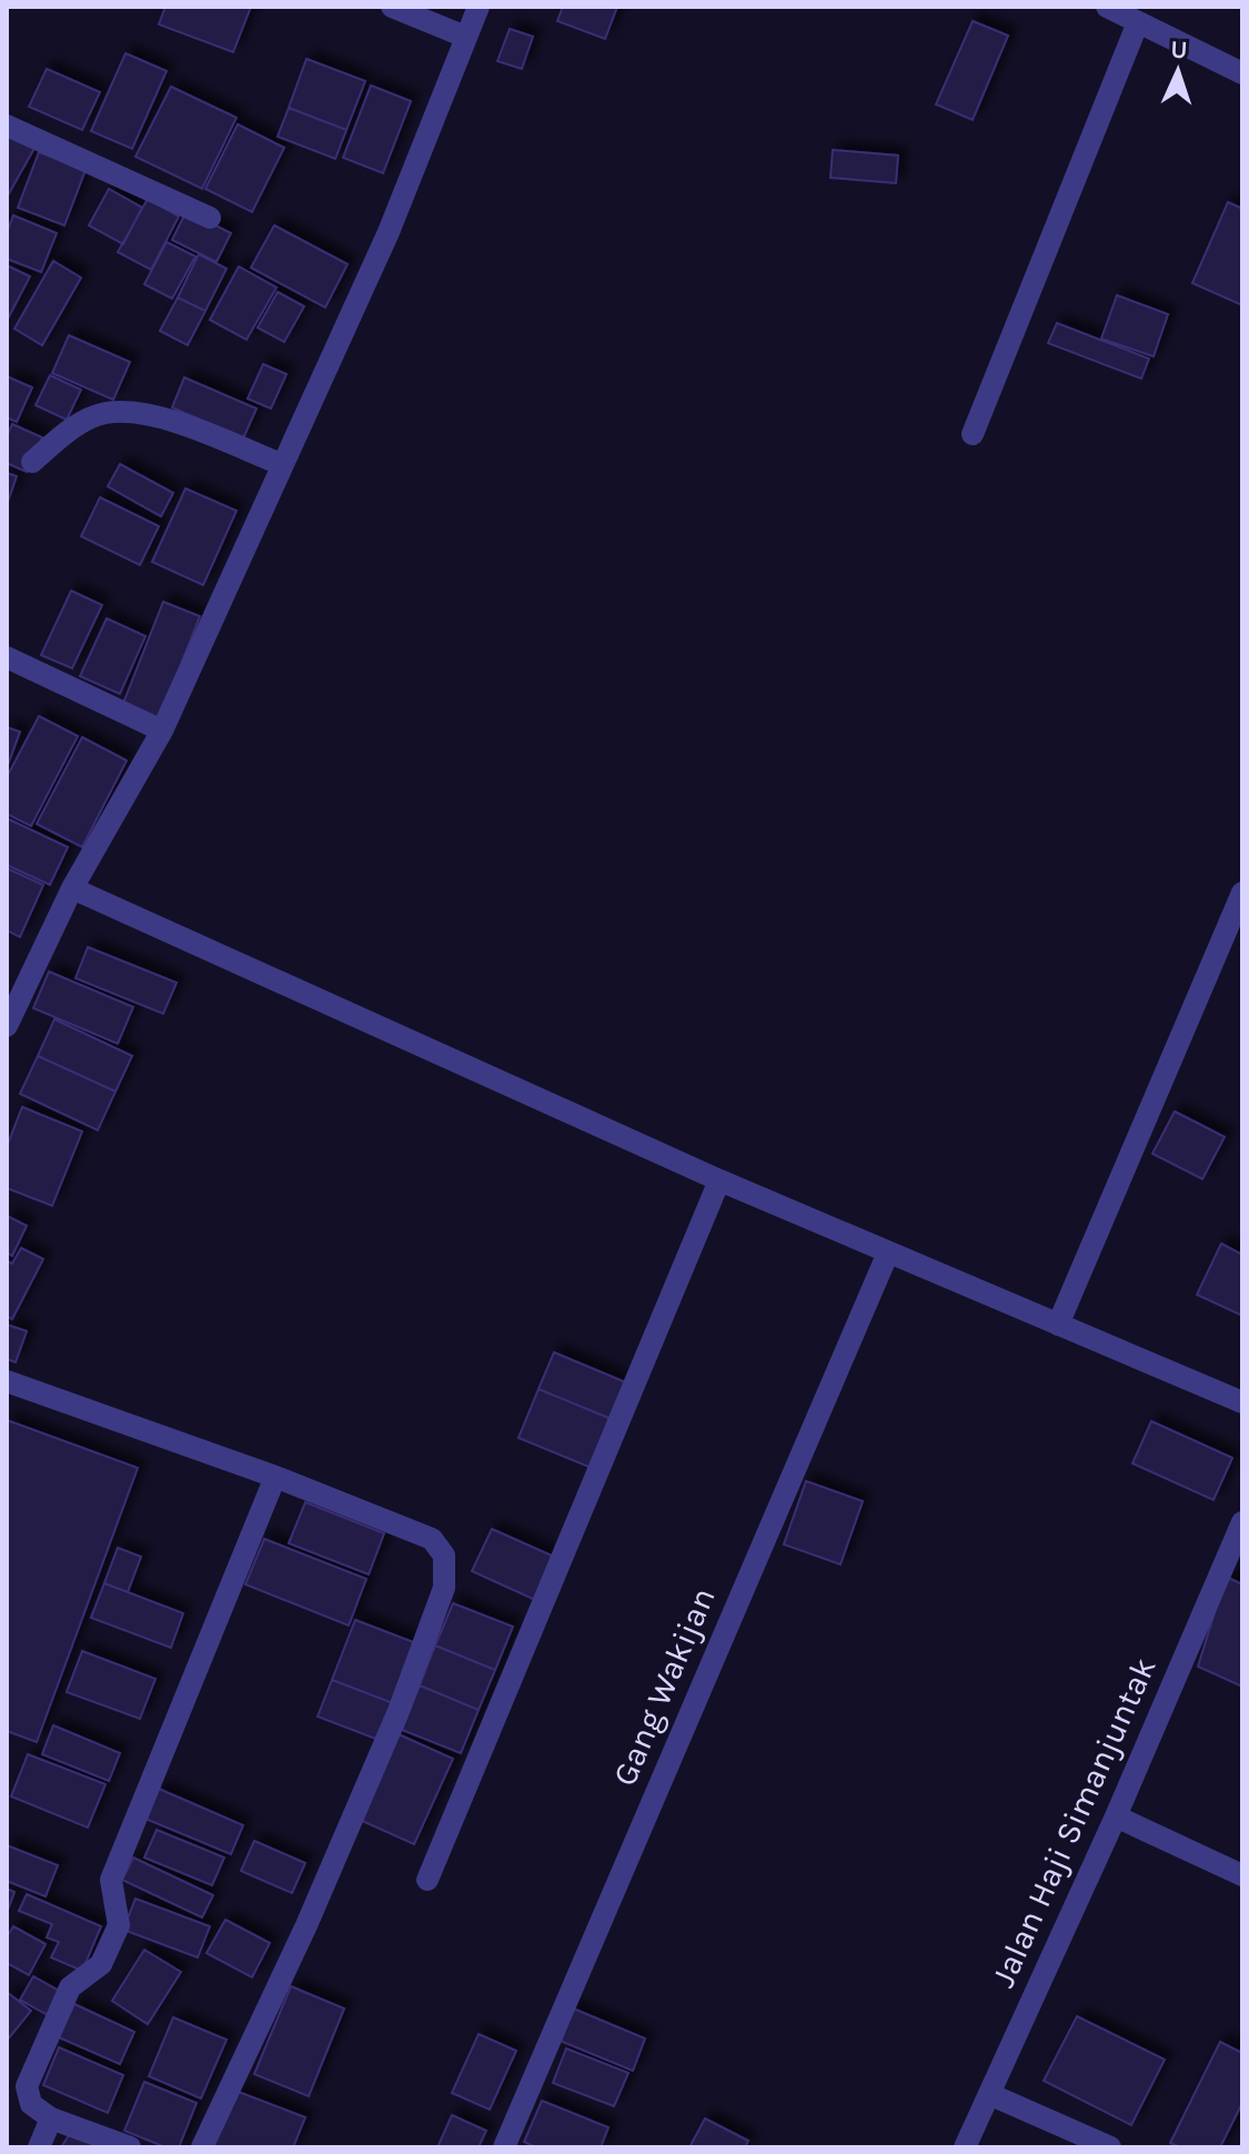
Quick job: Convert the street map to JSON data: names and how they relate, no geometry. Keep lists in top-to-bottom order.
{
  "streets": {
    "street": ["Gang Wakijan", "Jalan Haji Simanjuntak"]
  },
  "north": "top"
}
